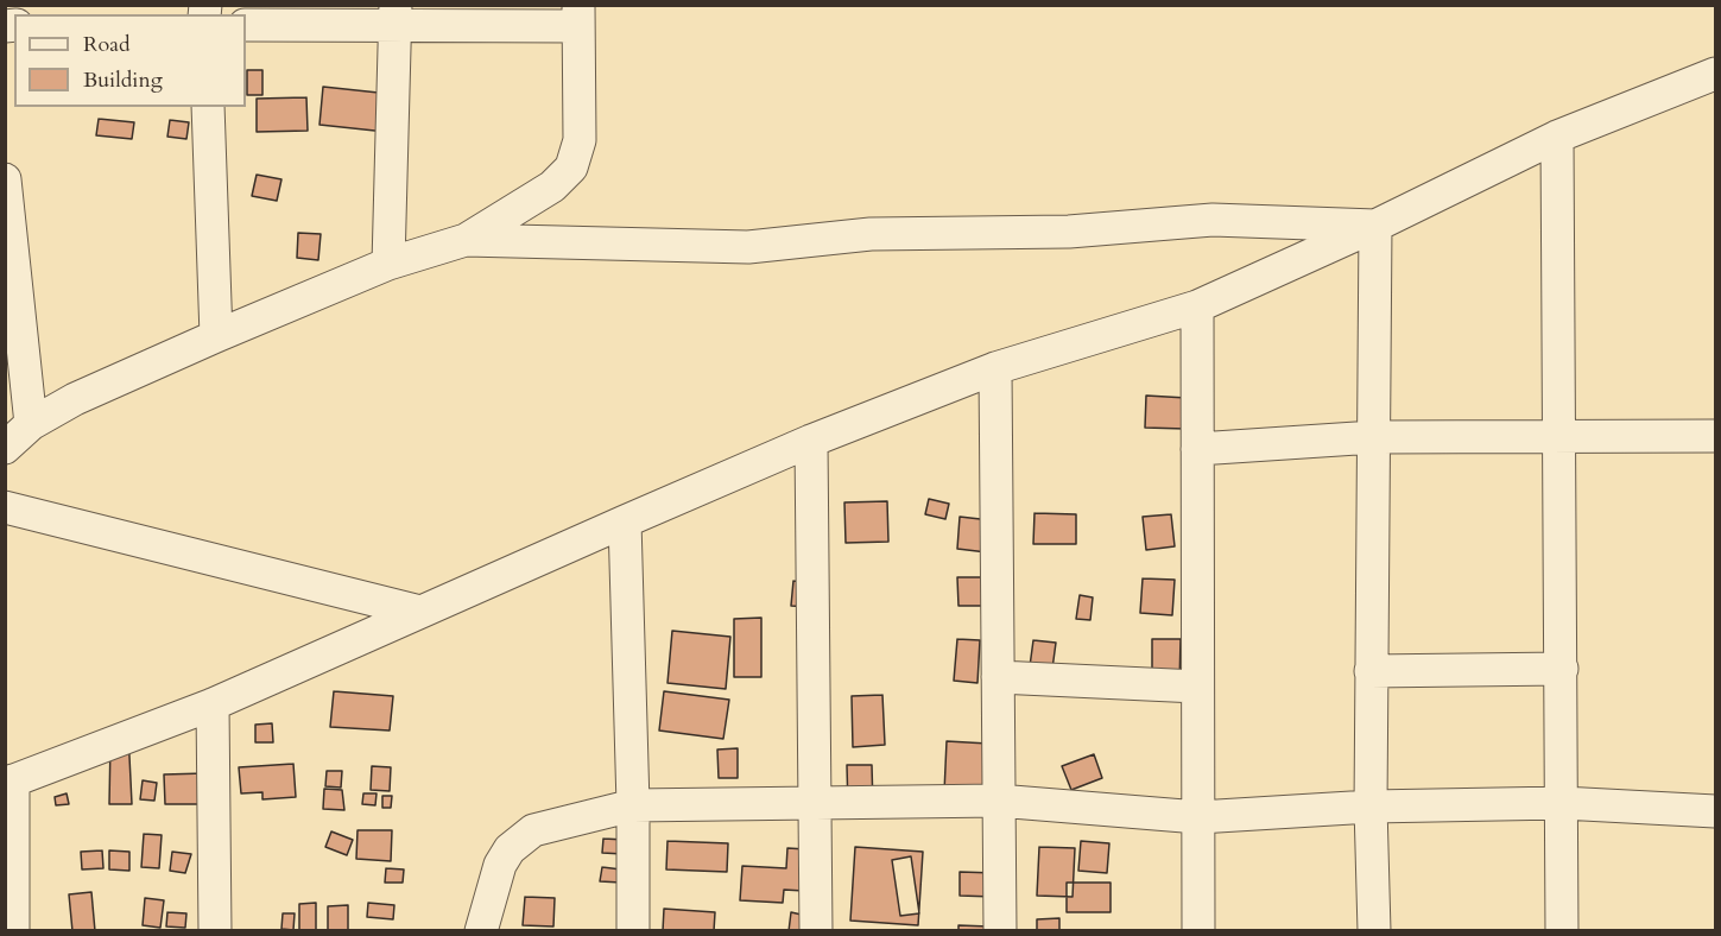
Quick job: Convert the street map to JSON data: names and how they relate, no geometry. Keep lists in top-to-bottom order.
{
  "legend": ["Road", "Building"]
}
